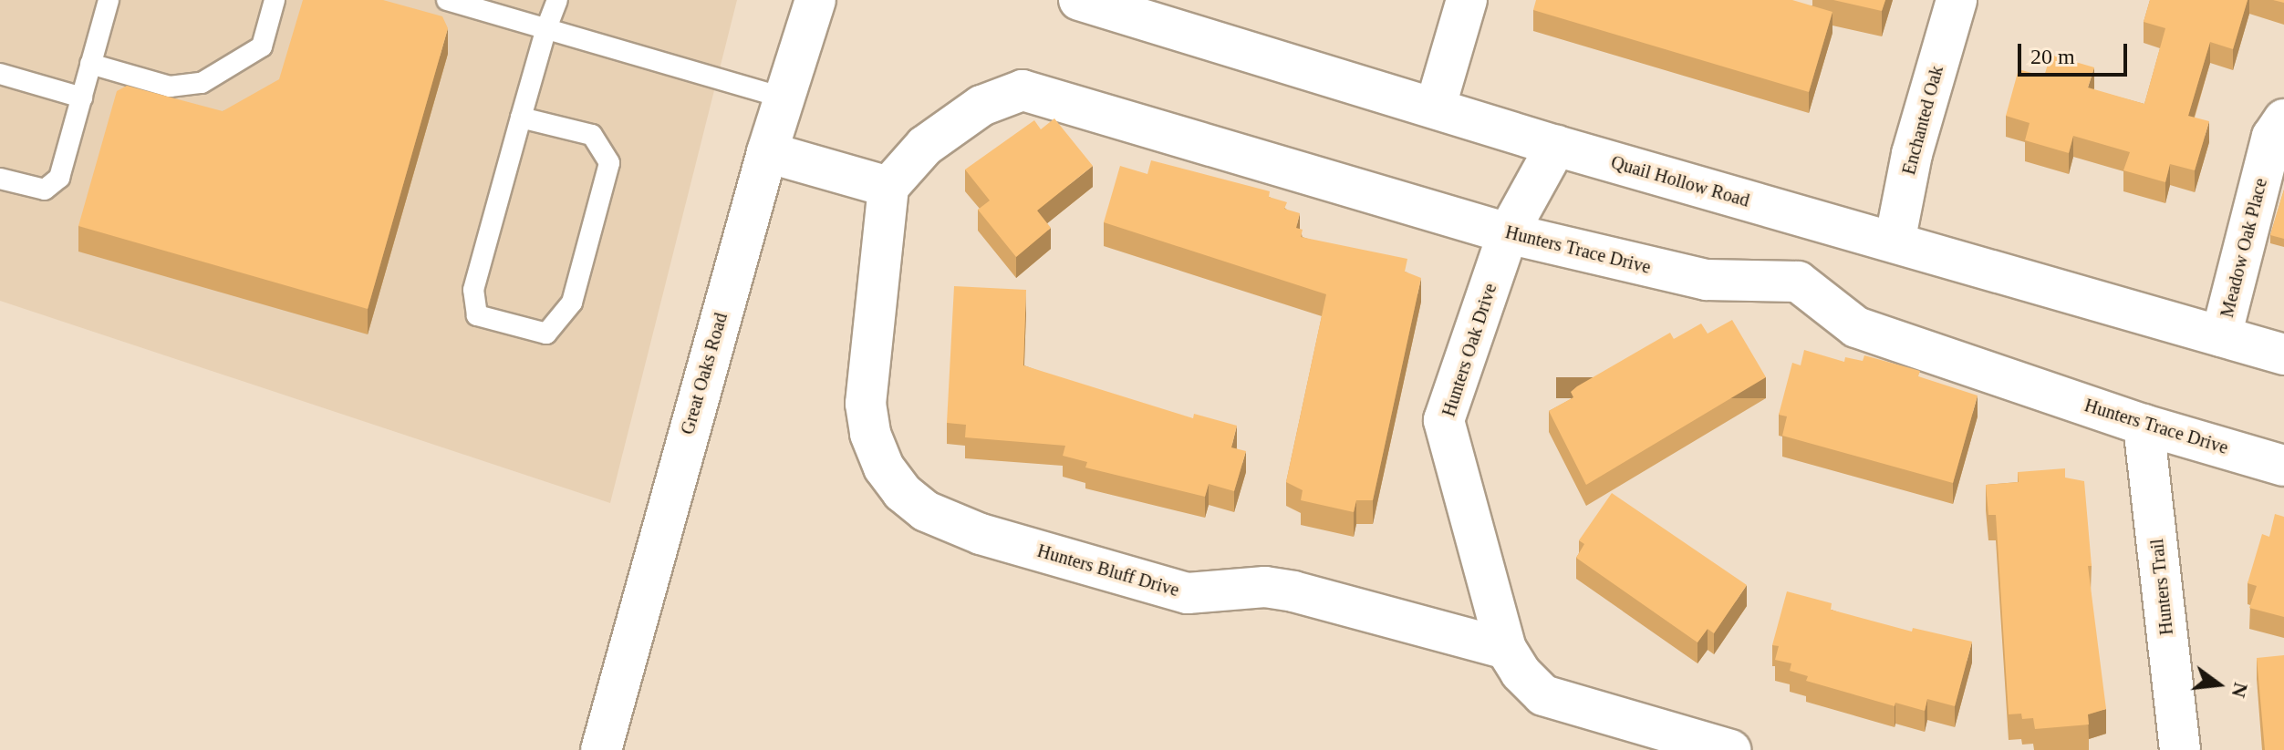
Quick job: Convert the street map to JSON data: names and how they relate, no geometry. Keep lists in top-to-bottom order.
{
  "streets": {
    "street": [
      "Enchanted Oak",
      "Quail Hollow Road",
      "Meadow Oak Place",
      "Hunters Trace Drive",
      "Hunters Oak Drive",
      "Great Oaks Road",
      "Hunters Bluff Drive",
      "Hunters Trail"
    ]
  },
  "crossings": [
    ["Enchanted Oak", "Quail Hollow Road"],
    ["Quail Hollow Road", "Meadow Oak Place"],
    ["Quail Hollow Road", "Hunters Oak Drive"],
    ["Hunters Trace Drive", "Hunters Oak Drive"],
    ["Hunters Trace Drive", "Hunters Bluff Drive"],
    ["Hunters Trace Drive", "Hunters Trail"],
    ["Hunters Oak Drive", "Hunters Bluff Drive"]
  ],
  "scale_bar": "20 m",
  "north": "right"
}
